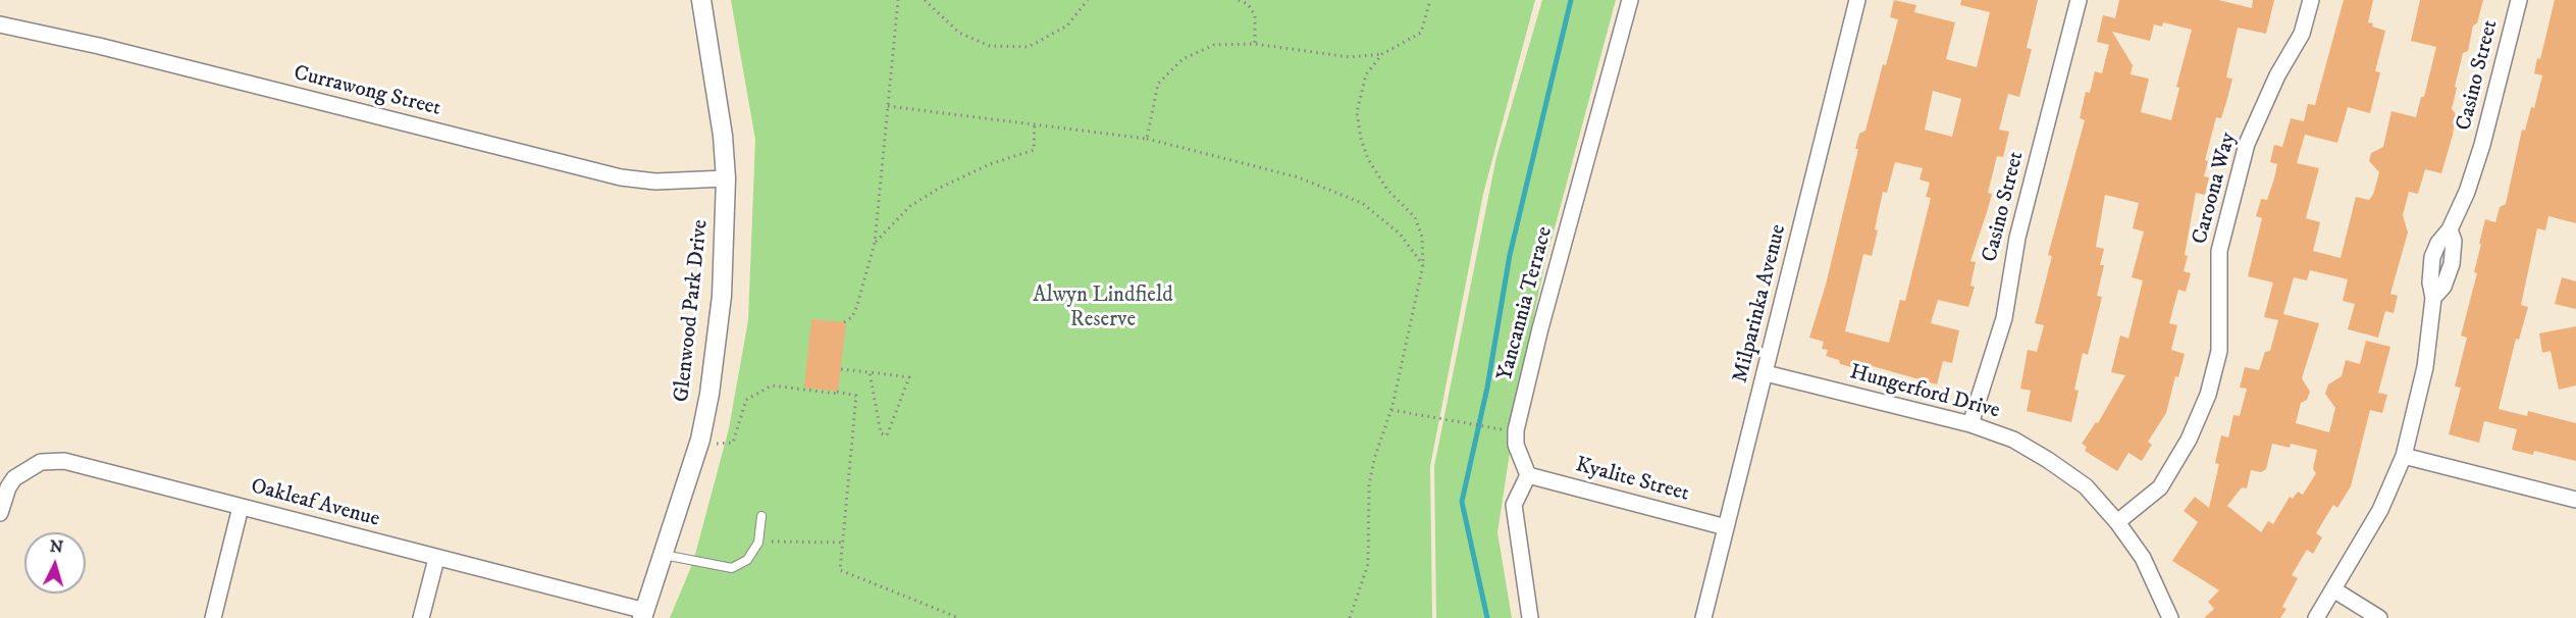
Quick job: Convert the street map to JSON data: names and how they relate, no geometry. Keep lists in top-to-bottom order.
{
  "streets": {
    "street": [
      "Casino Street",
      "Currawong Street",
      "Caroona Way",
      "Yancannia Terrace",
      "Milparinka Avenue",
      "Glenwood Park Drive",
      "Hungerford Drive",
      "Kyalite Street",
      "Oakleaf Avenue"
    ]
  },
  "crossings": [
    ["Casino Street", "Hungerford Drive"],
    ["Currawong Street", "Glenwood Park Drive"],
    ["Caroona Way", "Hungerford Drive"],
    ["Yancannia Terrace", "Kyalite Street"],
    ["Milparinka Avenue", "Hungerford Drive"],
    ["Milparinka Avenue", "Kyalite Street"],
    ["Glenwood Park Drive", "Oakleaf Avenue"]
  ],
  "parks": ["Alwyn Lindfield Reserve"],
  "north": "top"
}
